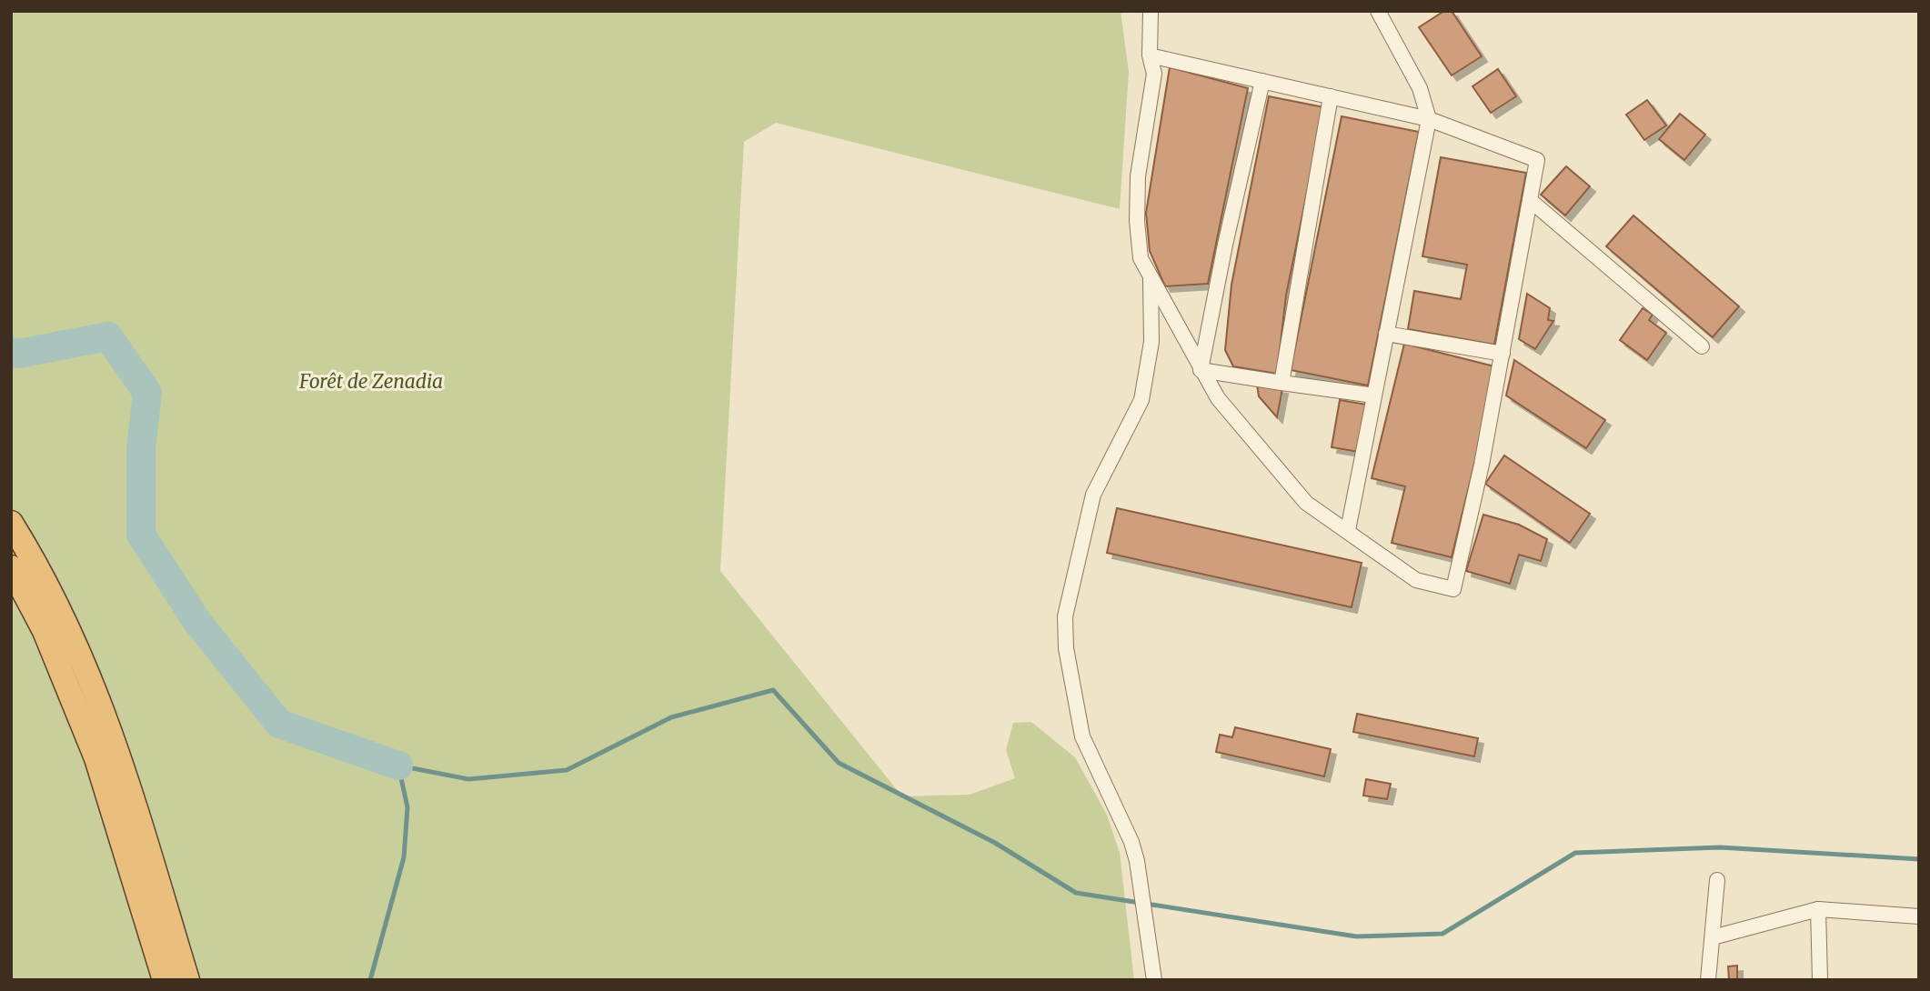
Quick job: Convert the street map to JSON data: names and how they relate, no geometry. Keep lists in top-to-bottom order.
{
  "parks": ["Forêt de Zenadia"]
}
